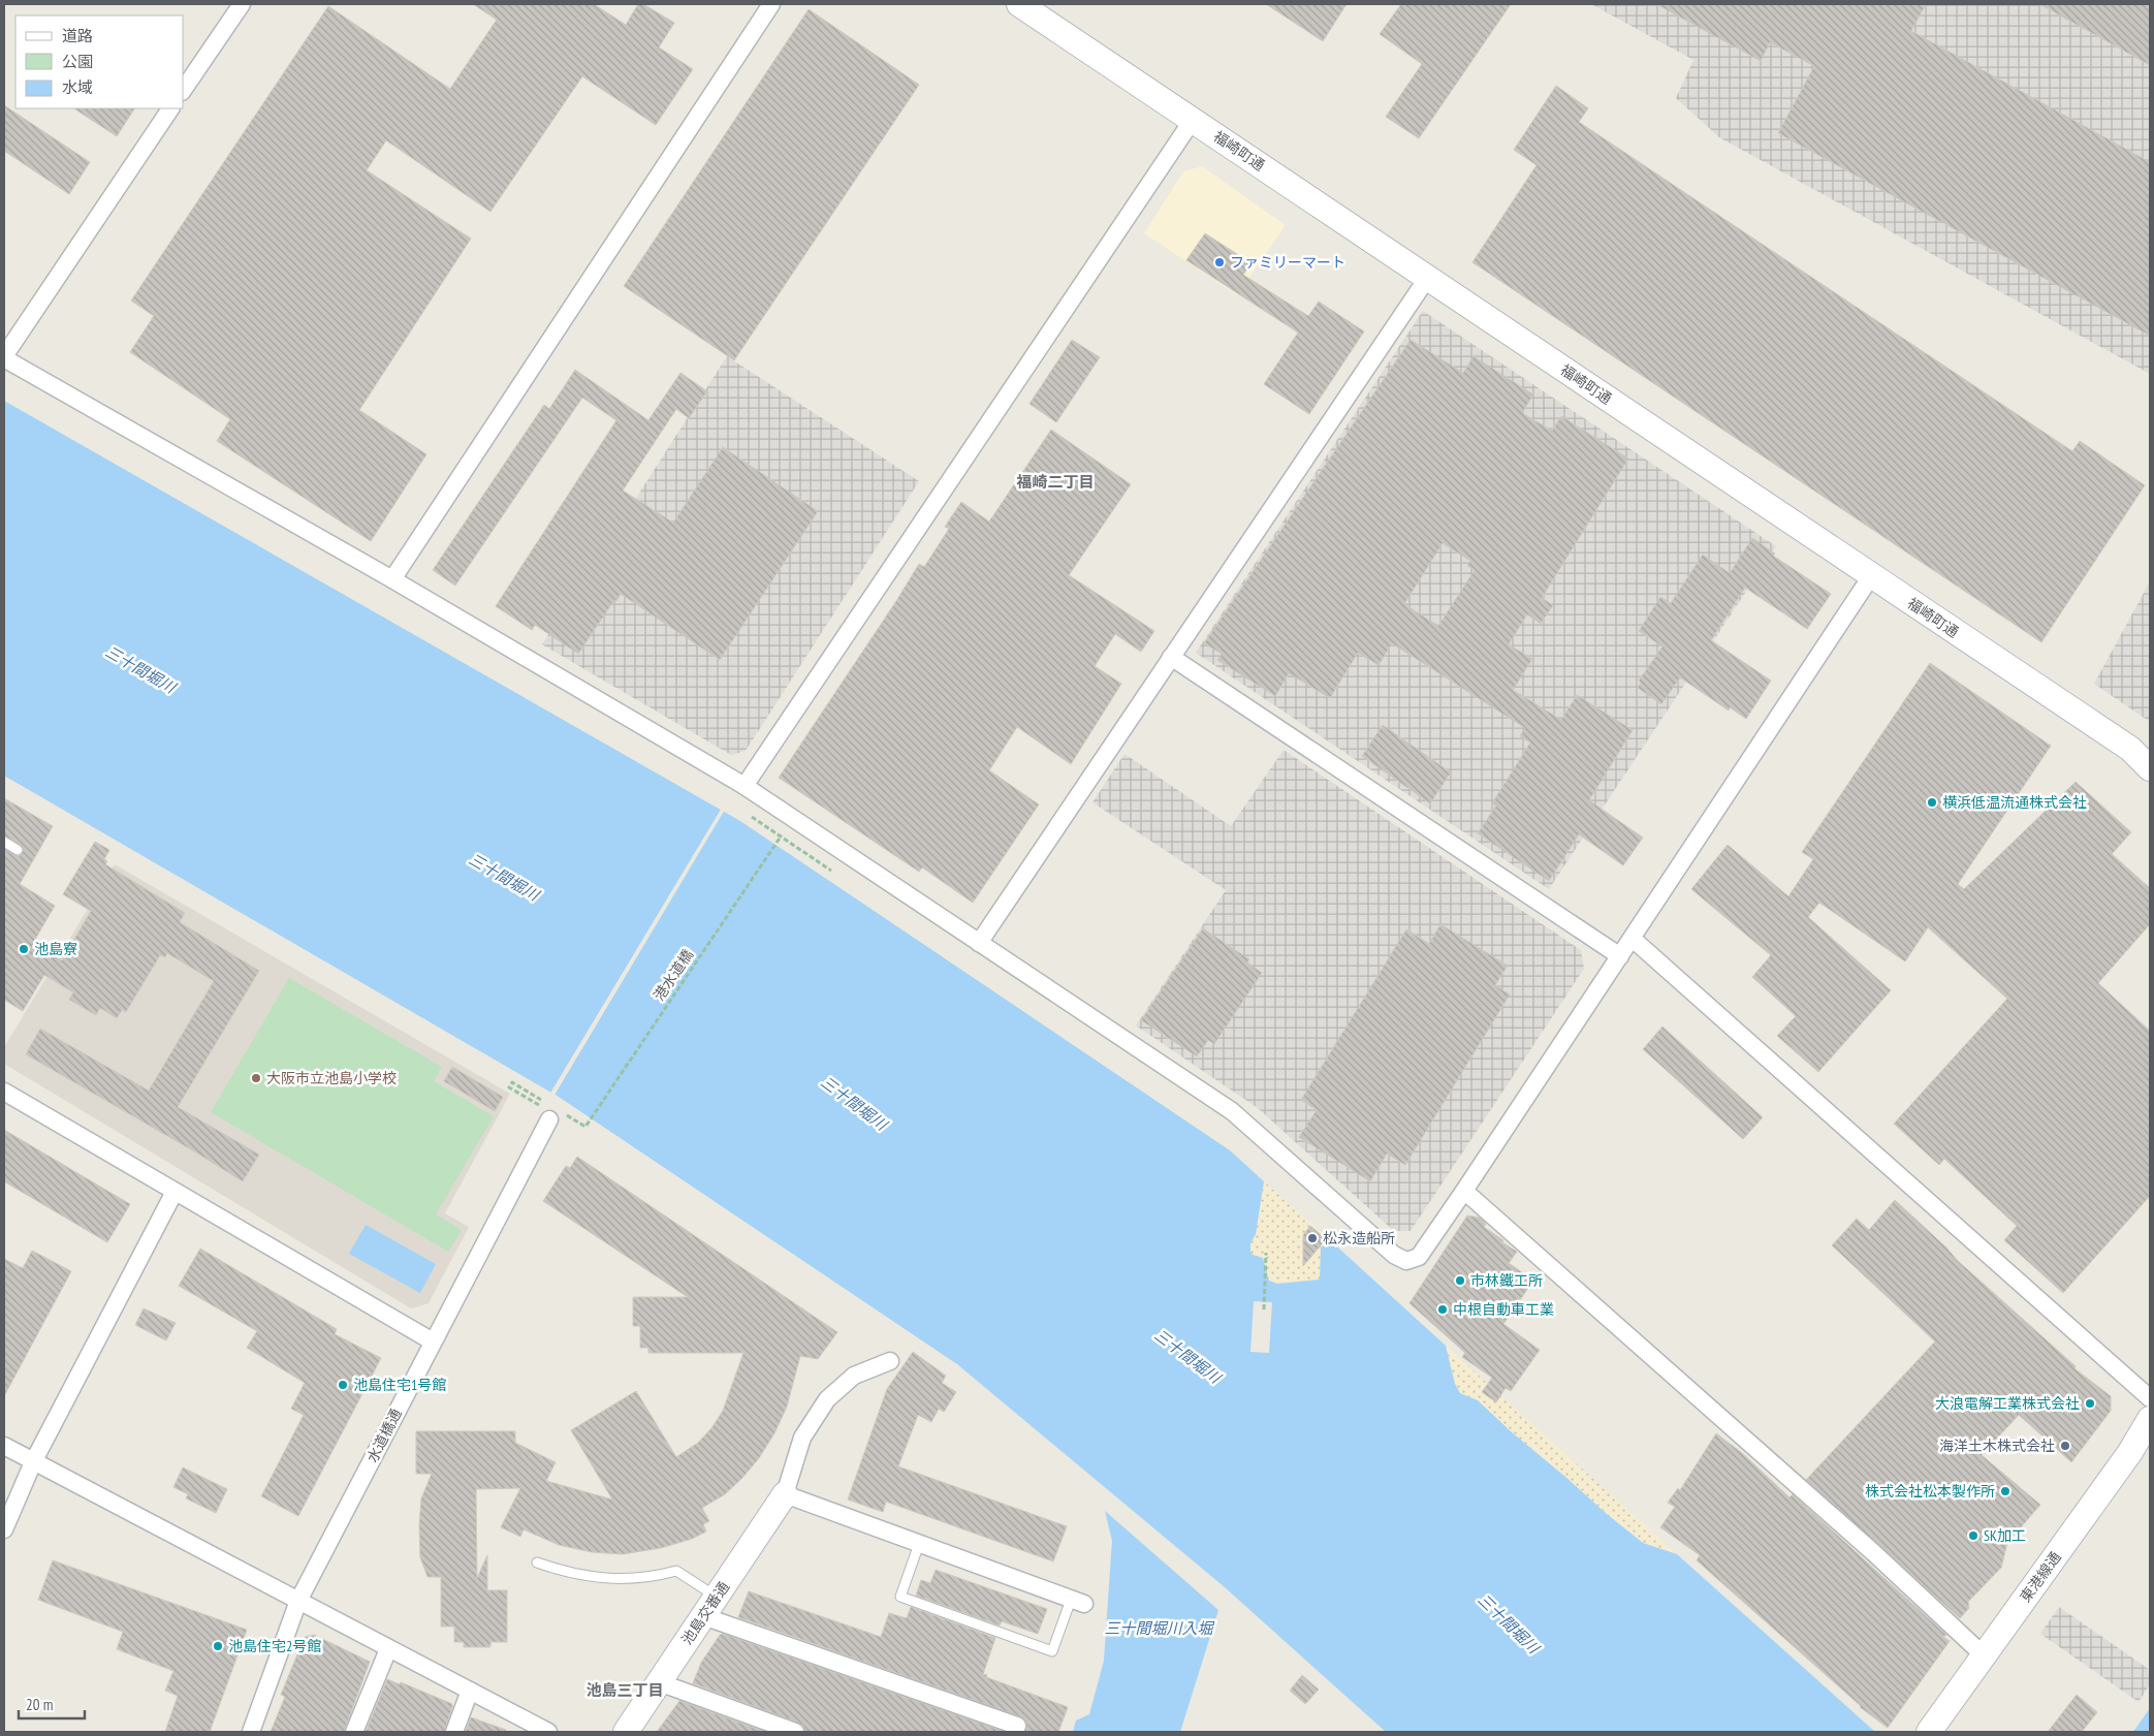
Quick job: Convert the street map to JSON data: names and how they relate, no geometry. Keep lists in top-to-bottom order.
{
  "streets": {
    "street": [
      "福崎町通",
      "水道橋通",
      "東港線通",
      "池島交番通"
    ],
    "path": ["港水道橋"]
  },
  "districts": ["福崎二丁目", "池島三丁目"],
  "water": ["三十間堀川", "三十間堀川入堀"],
  "places": [
    "ファミリーマート",
    "横浜低温流通株式会社",
    "池島寮",
    "大阪市立池島小学校",
    "松永造船所",
    "市林鐵工所",
    "中根自動車工業",
    "池島住宅1号館",
    "大浪電解工業株式会社",
    "海洋土木株式会社",
    "株式会社松本製作所",
    "SK加工",
    "池島住宅2号館"
  ],
  "legend": ["道路", "公園", "水域"],
  "scale_bar": "20 m"
}
